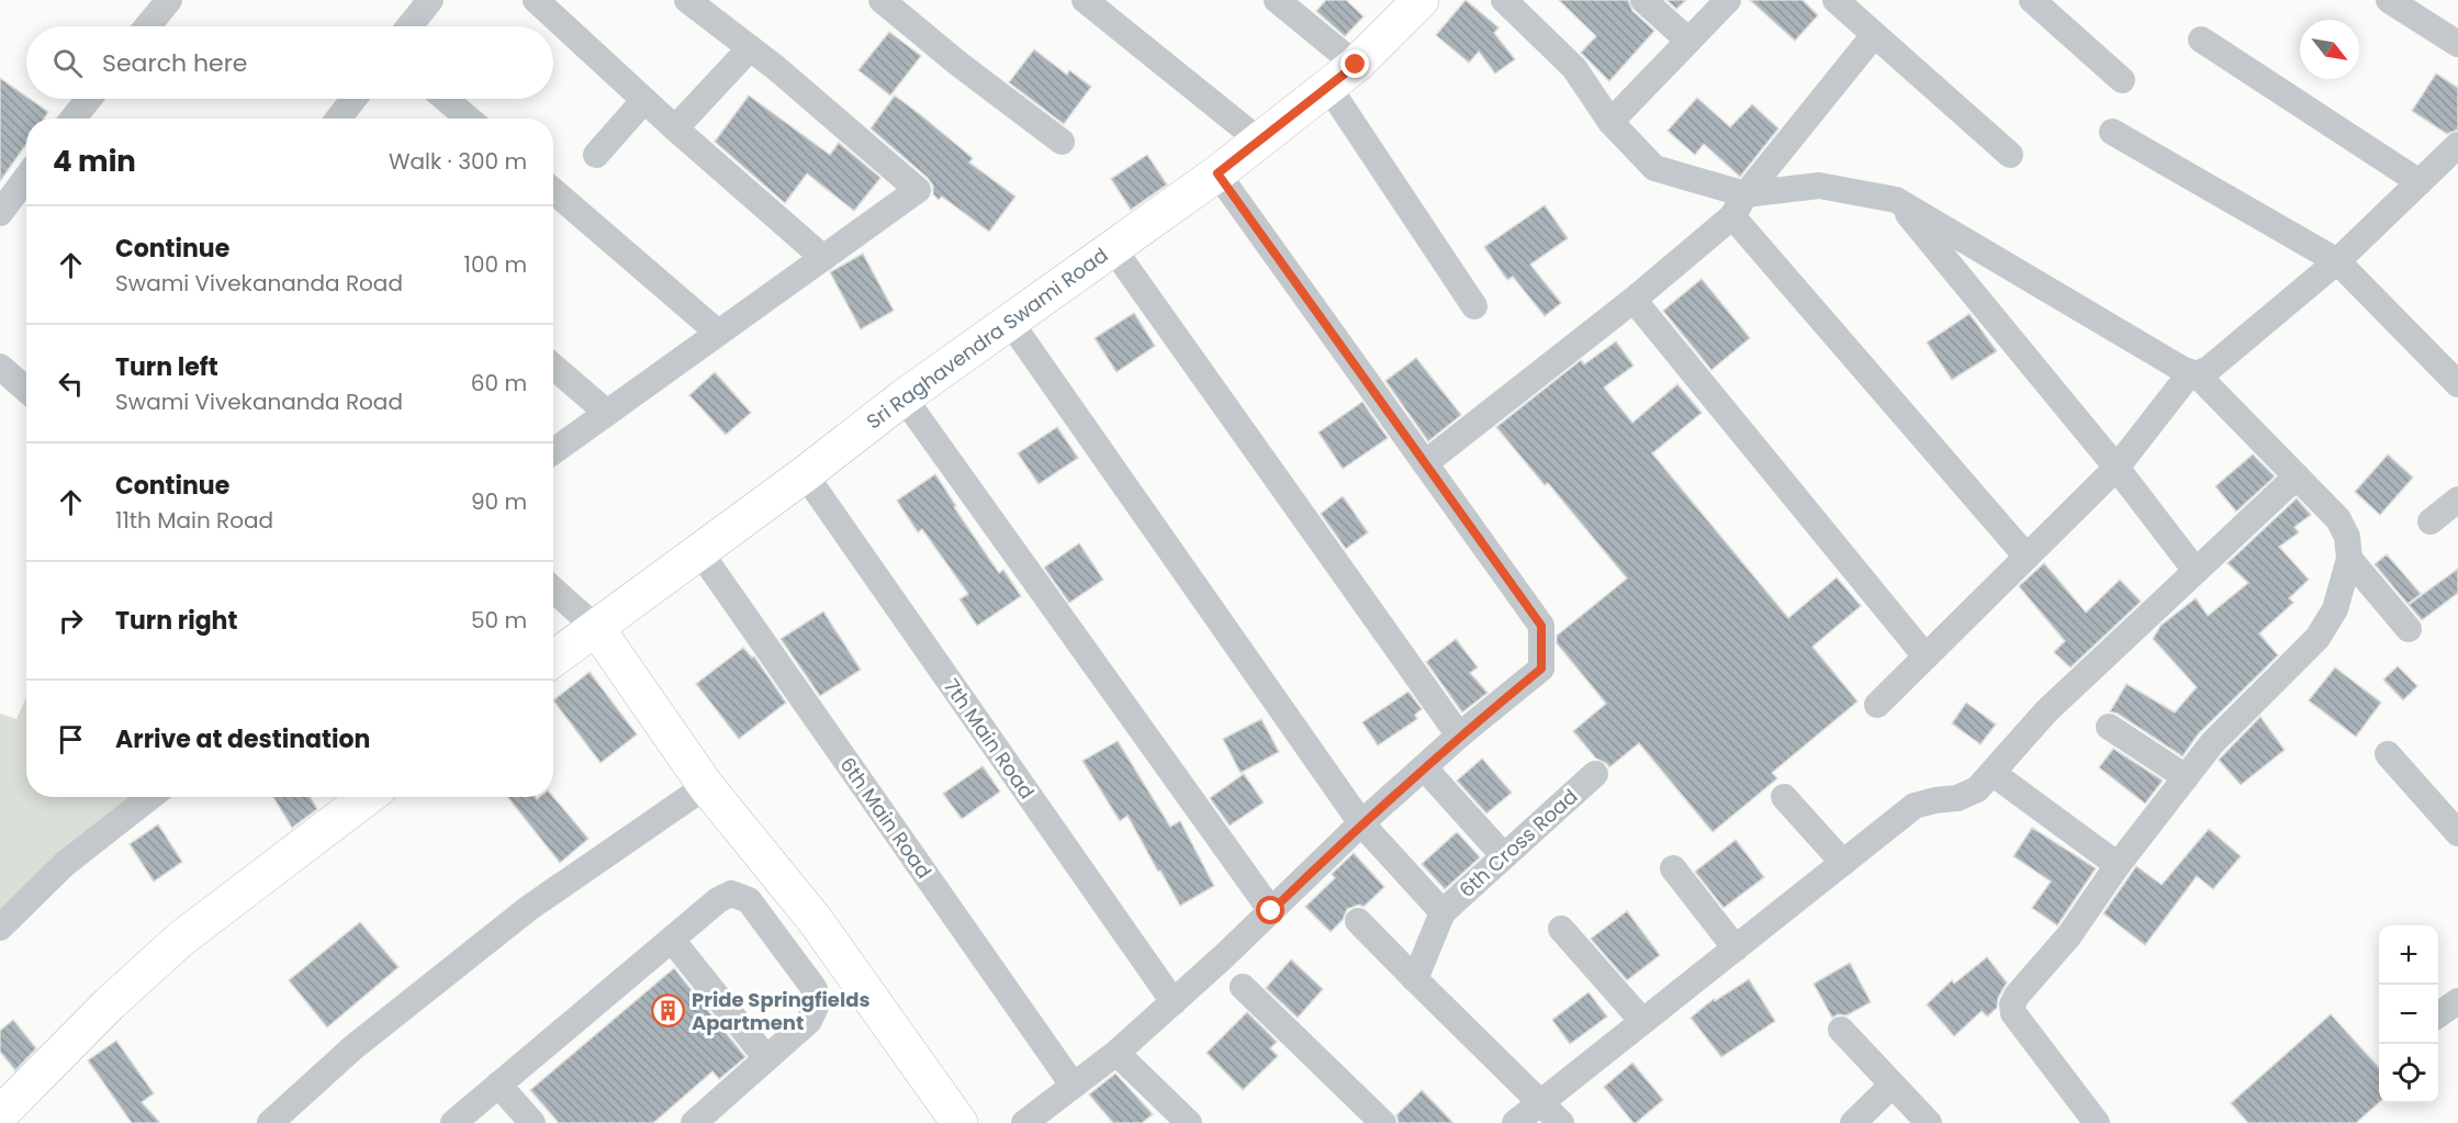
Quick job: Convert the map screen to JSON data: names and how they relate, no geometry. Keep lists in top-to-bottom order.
{
  "streets": {
    "street": [
      "Sri Raghavendra Swami Road",
      "7th Main Road",
      "6th Main Road",
      "6th Cross Road"
    ]
  },
  "crossings": [
    ["Sri Raghavendra Swami Road", "7th Main Road"],
    ["Sri Raghavendra Swami Road", "6th Main Road"]
  ],
  "places": {
    "building": ["Pride Springfields Apartment"]
  },
  "north": "bottom right",
  "page": {
    "search": "Search here",
    "heading": ["4 min", "Walk · 300 m"],
    "list": [
      ["Continue", "Swami Vivekananda Road", "100 m"],
      ["Turn left", "Swami Vivekananda Road", "60 m"],
      ["Continue", "11th Main Road", "90 m"],
      ["Turn right", "50 m"],
      "Arrive at destination"
    ],
    "map_buttons": ["+", "−"]
  }
}
